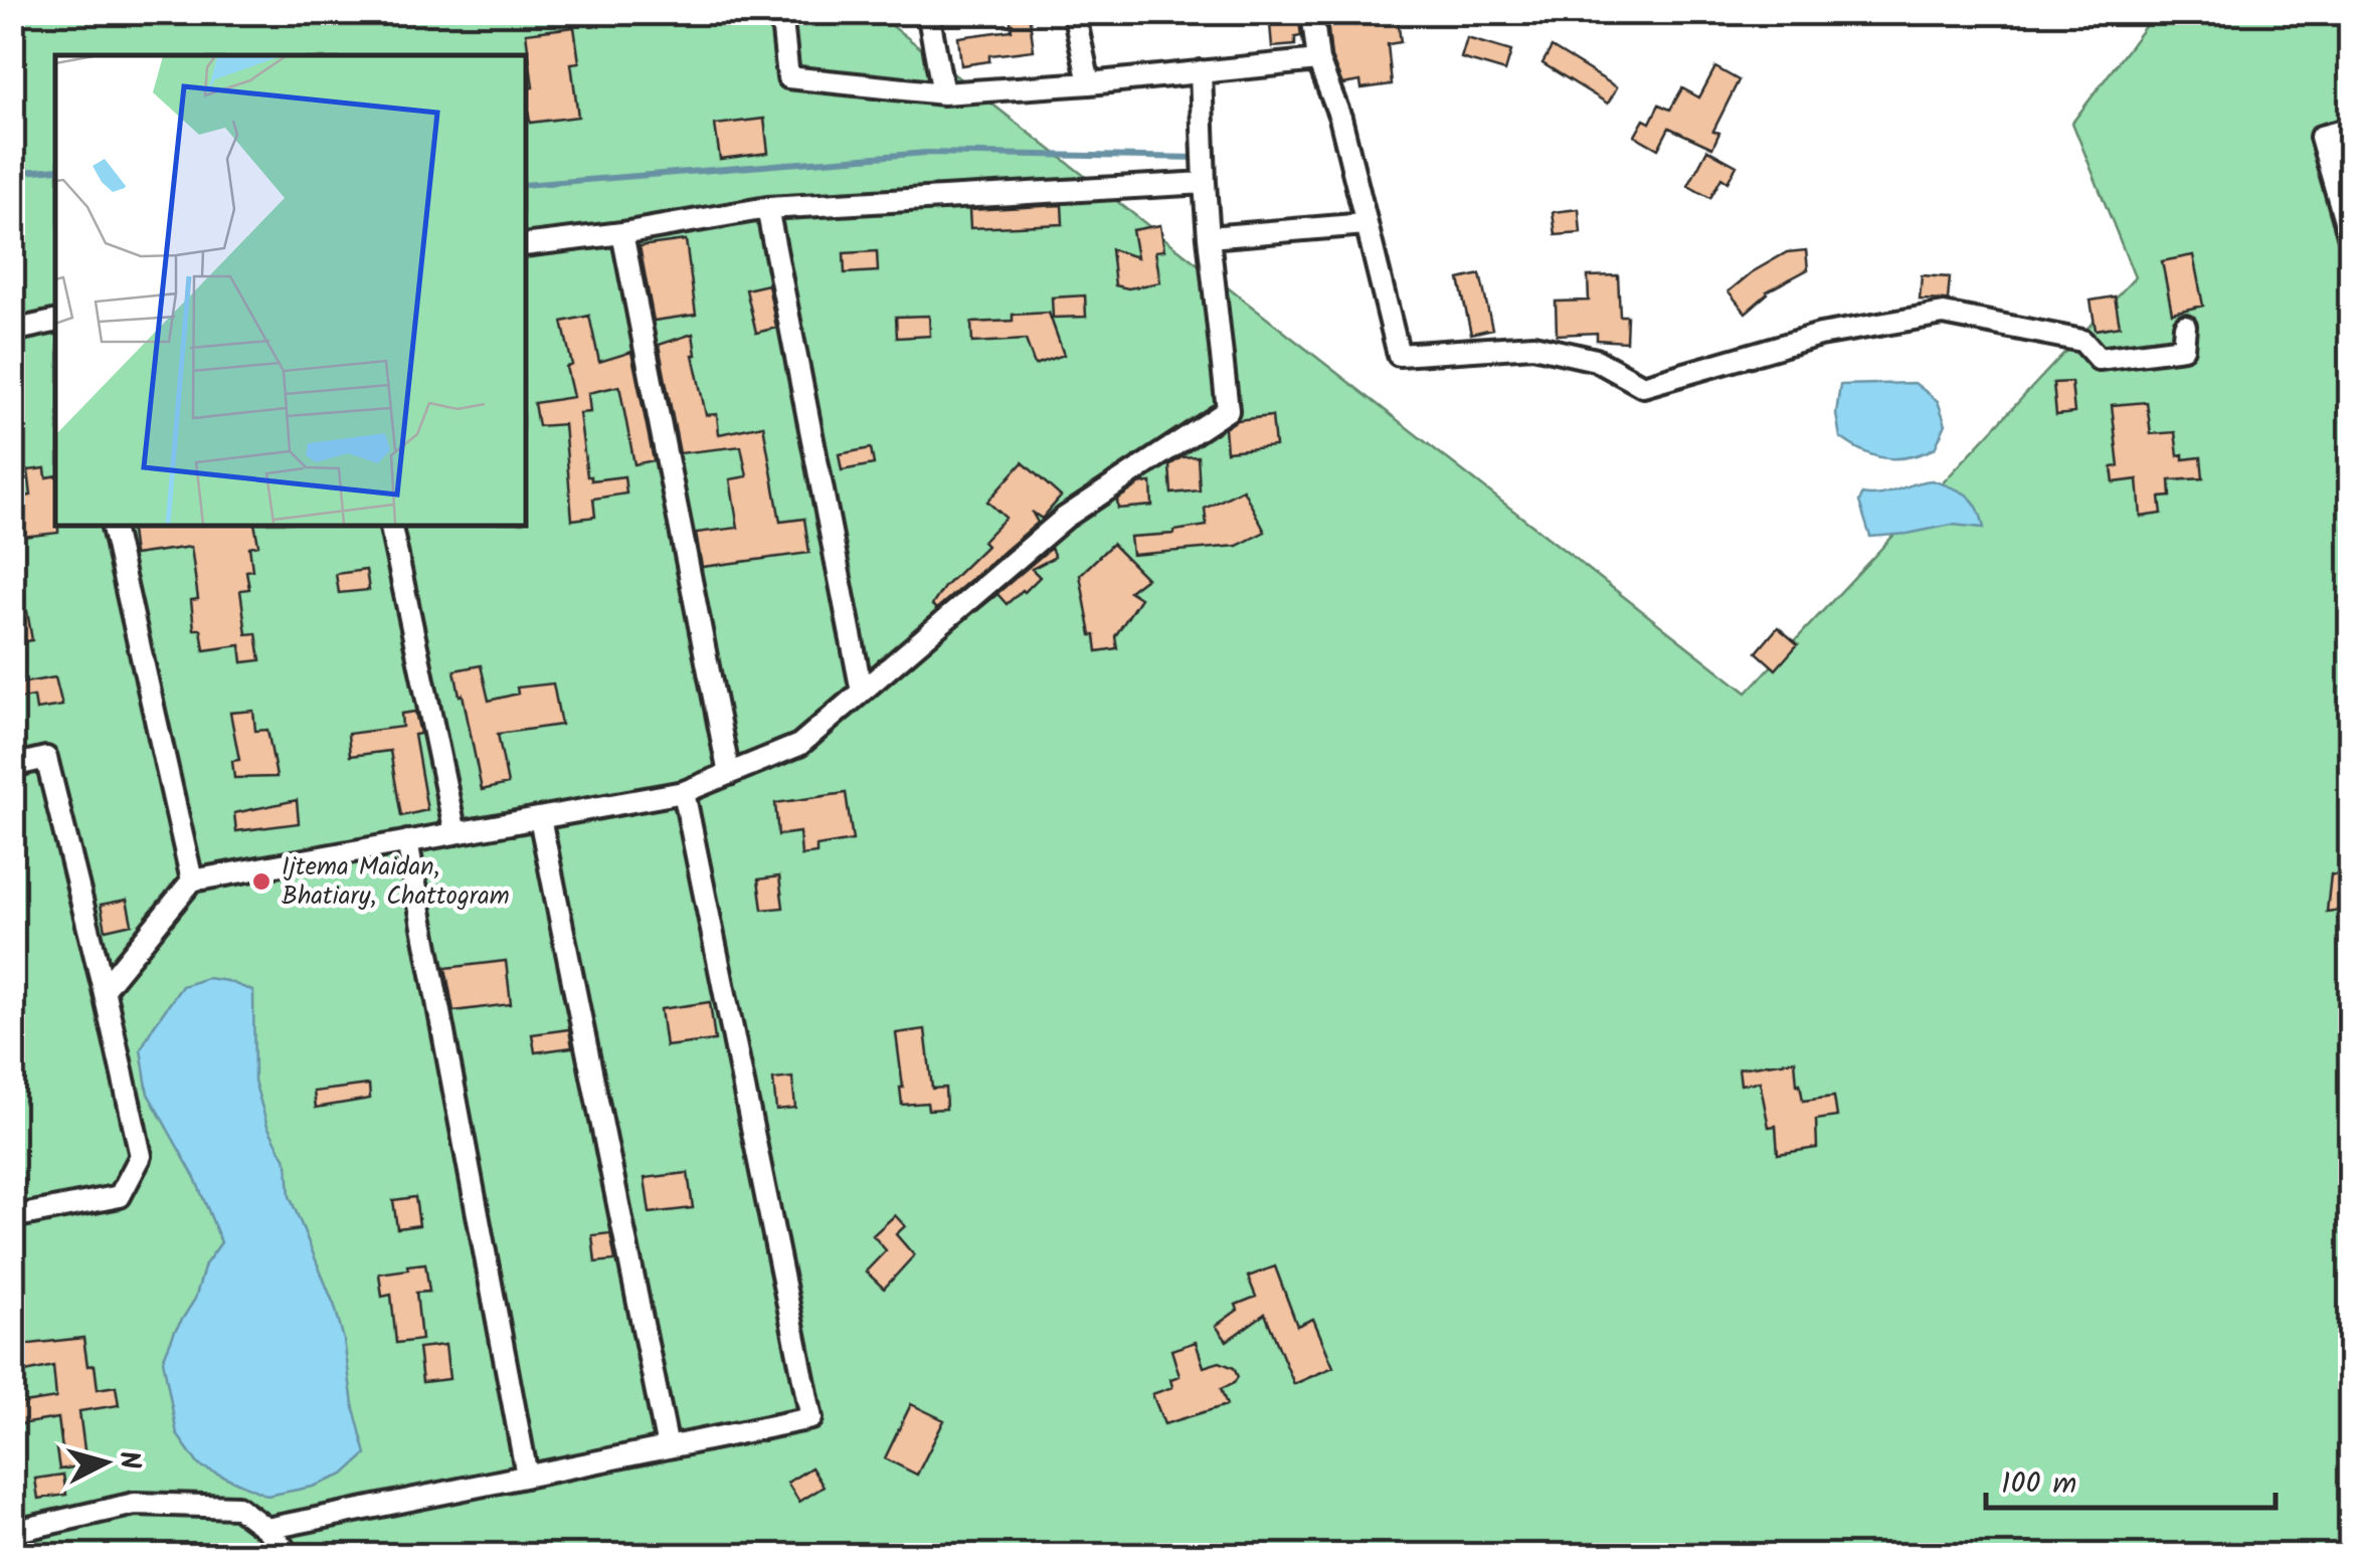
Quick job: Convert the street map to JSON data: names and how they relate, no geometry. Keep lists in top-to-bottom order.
{
  "places": ["Ijtema Maidan, Bhatiary, Chattogram"],
  "scale_bar": "100 m",
  "north": "right"
}
